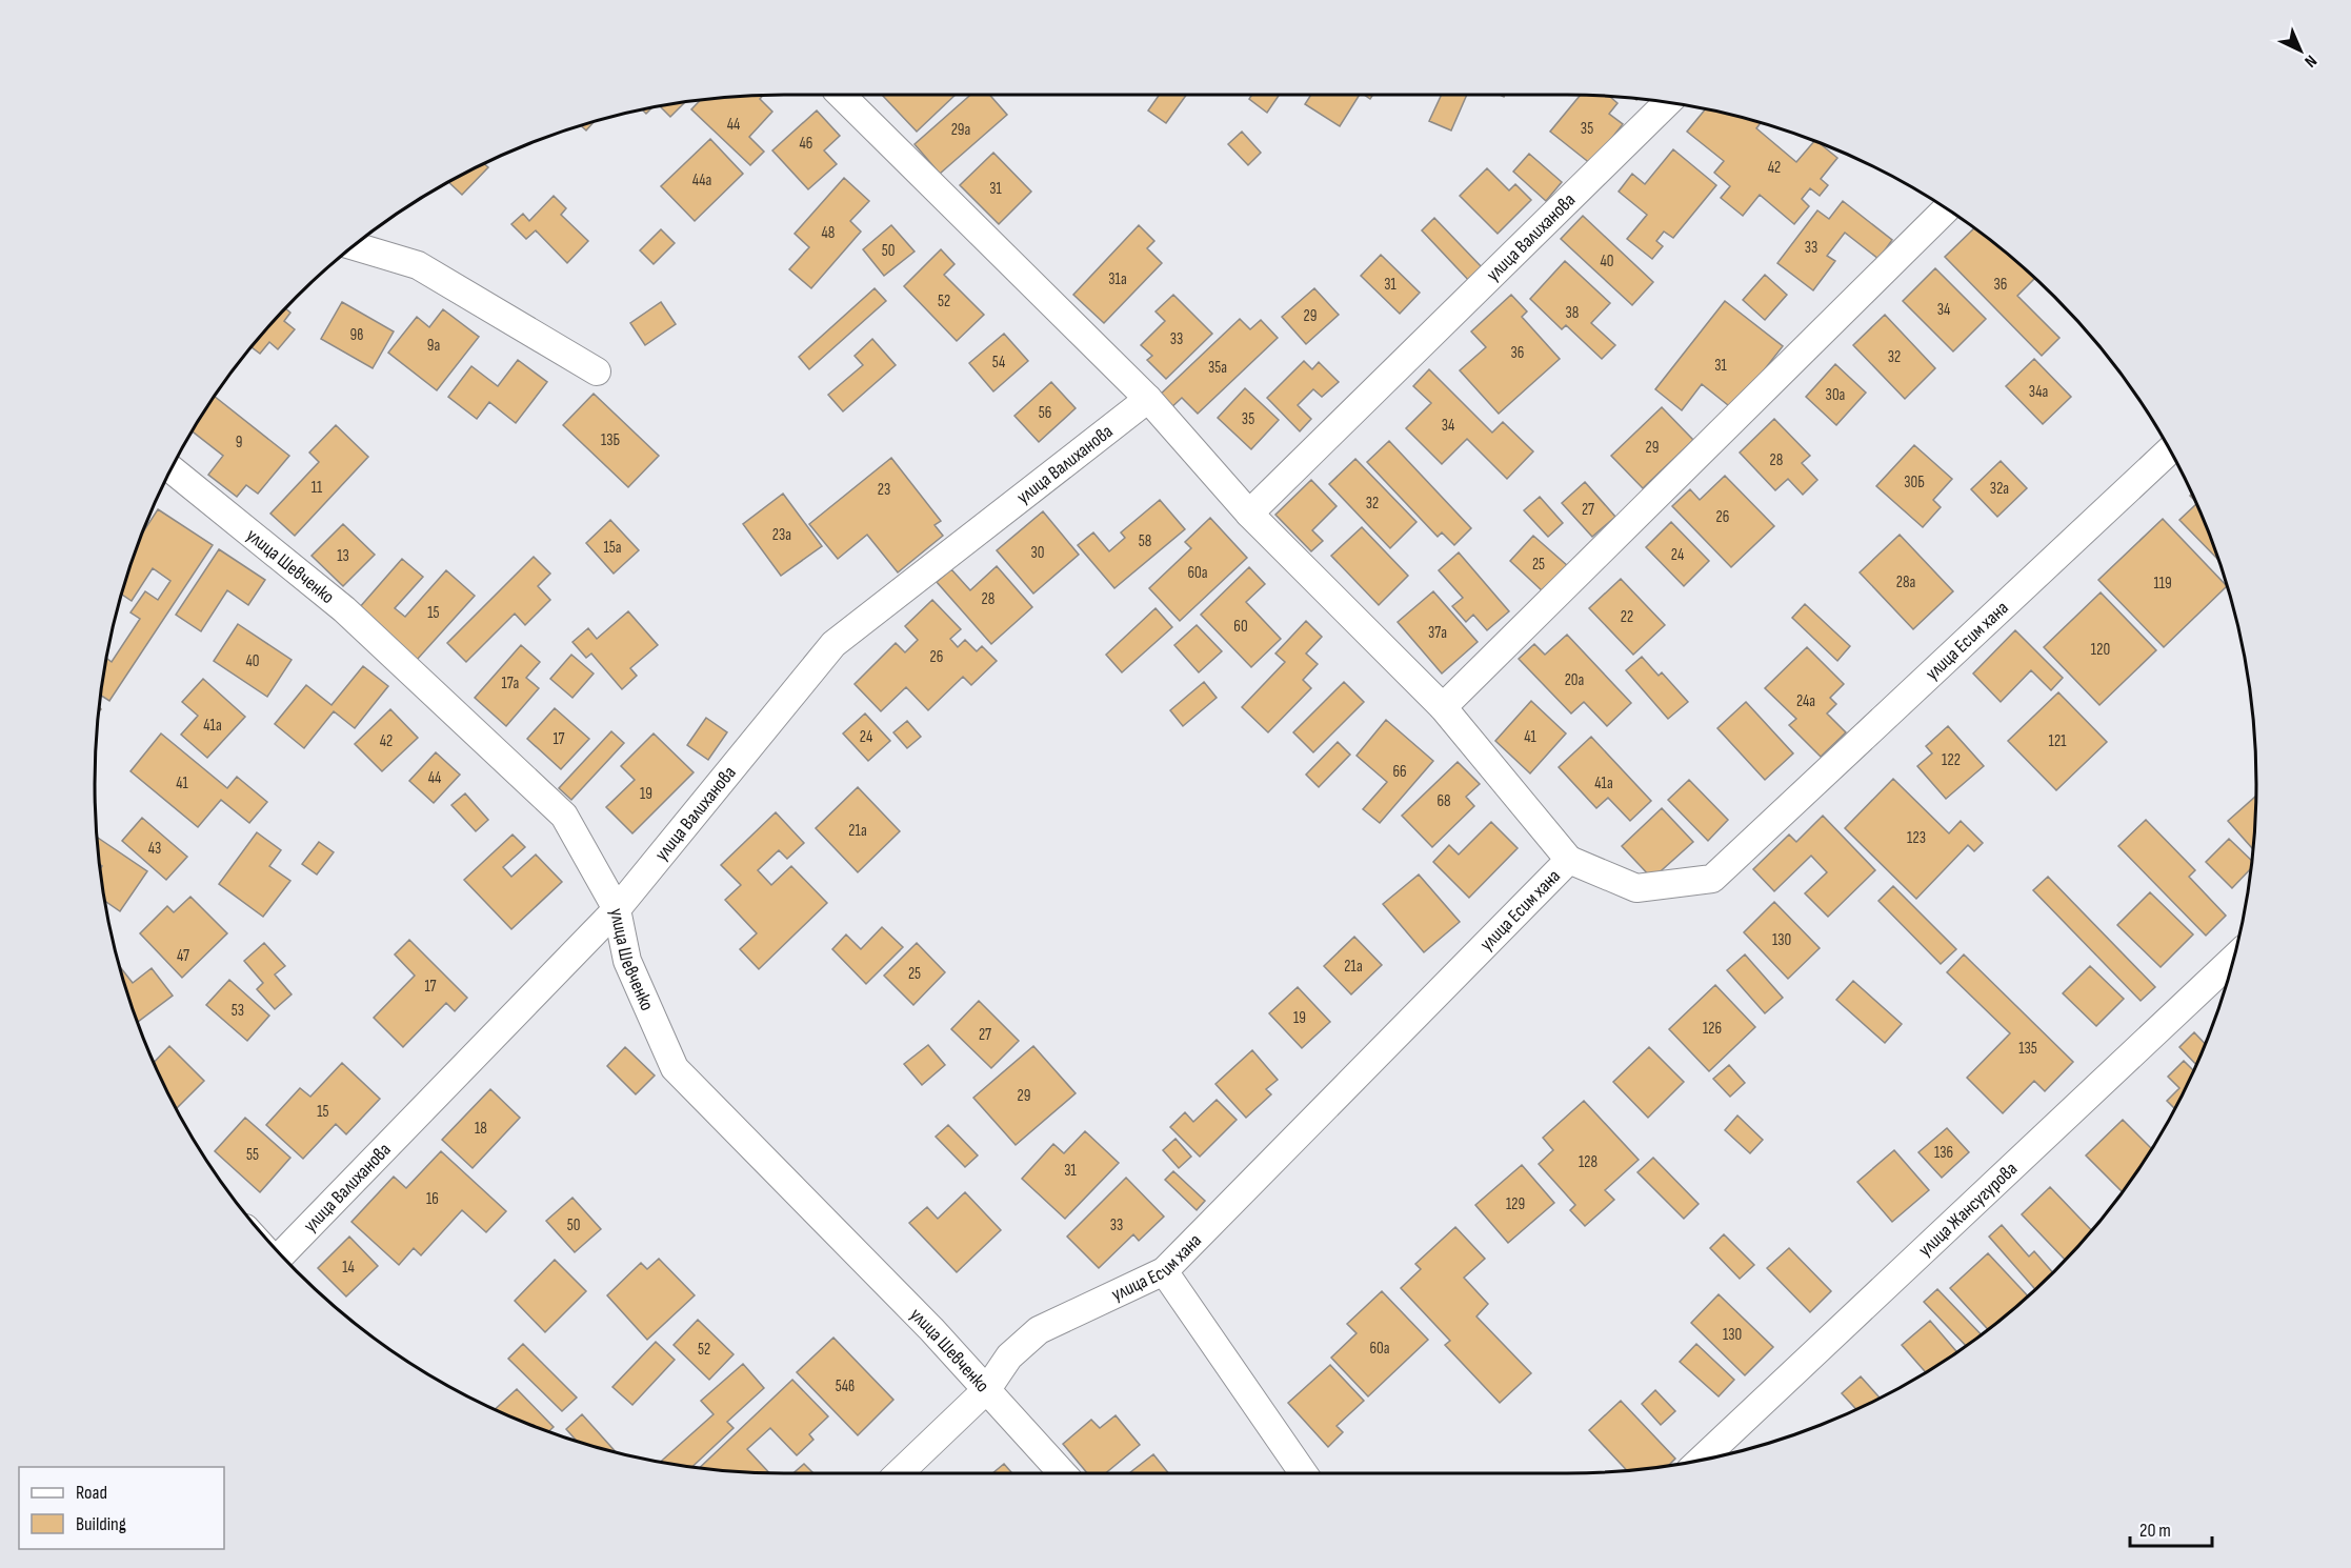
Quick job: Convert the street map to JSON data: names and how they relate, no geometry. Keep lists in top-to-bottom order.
{
  "streets": {
    "street": [
      "улица Валиханова",
      "улица Шевченко",
      "улица Есим хана",
      "улица Жансугурова"
    ]
  },
  "crossings": [
    ["улица Валиханова", "улица Шевченко"],
    ["улица Шевченко", "улица Есим хана"]
  ],
  "house_numbers": [
    "44",
    "35",
    "29а",
    "46",
    "42",
    "44а",
    "31",
    "48",
    "33",
    "50",
    "40",
    "31а",
    "31",
    "36",
    "52",
    "34",
    "38",
    "29",
    "9в",
    "33",
    "9а",
    "36",
    "32",
    "54",
    "31",
    "35а",
    "34а",
    "30а",
    "56",
    "35",
    "34",
    "13Б",
    "9",
    "29",
    "28",
    "30Б",
    "11",
    "32а",
    "23",
    "32",
    "27",
    "26",
    "23а",
    "58",
    "15а",
    "30",
    "24",
    "13",
    "25",
    "60а",
    "28а",
    "119",
    "28",
    "15",
    "22",
    "60",
    "37а",
    "120",
    "26",
    "40",
    "20а",
    "17а",
    "24а",
    "41а",
    "24",
    "41",
    "17",
    "42",
    "121",
    "122",
    "66",
    "44",
    "41",
    "41а",
    "19",
    "68",
    "21а",
    "123",
    "43",
    "130",
    "47",
    "21а",
    "25",
    "17",
    "53",
    "19",
    "126",
    "27",
    "135",
    "29",
    "15",
    "18",
    "136",
    "55",
    "128",
    "31",
    "16",
    "129",
    "50",
    "33",
    "14",
    "130",
    "60а",
    "52",
    "54в"
  ],
  "legend": ["Road", "Building"],
  "scale_bar": "20 m",
  "north": "bottom right"
}
